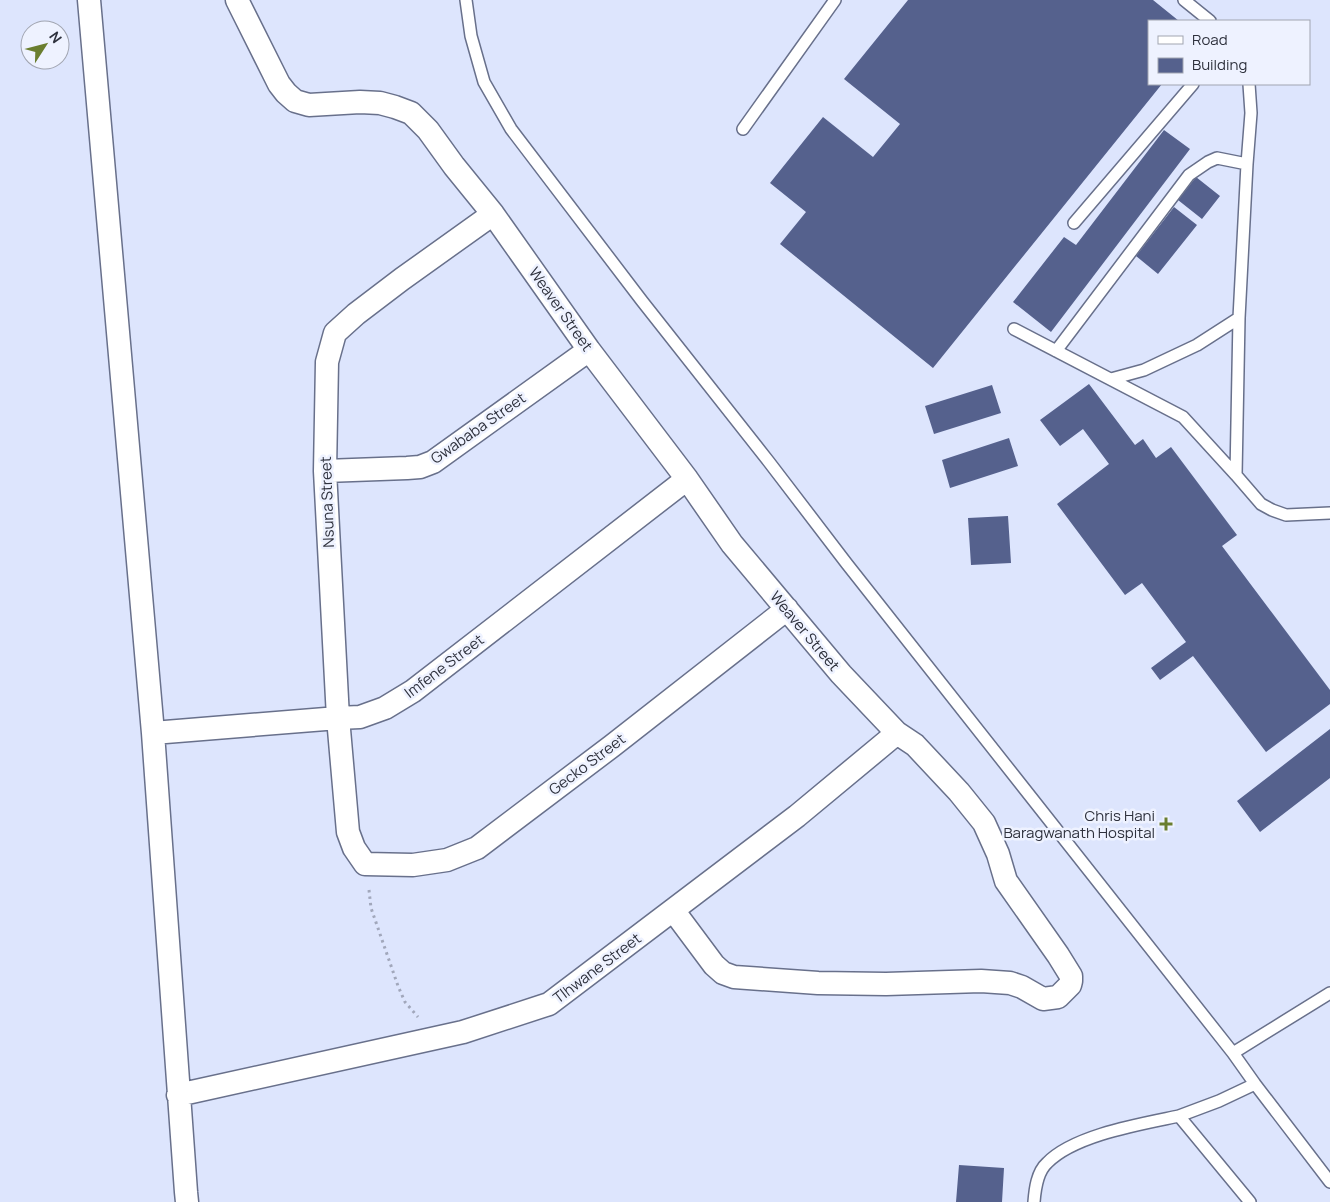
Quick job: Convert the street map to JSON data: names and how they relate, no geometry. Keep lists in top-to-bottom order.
{
  "streets": {
    "street": [
      "Weaver Street",
      "Gwababa Street",
      "Nsuna Street",
      "Imfene Street",
      "Gecko Street",
      "Tlhwane Street"
    ]
  },
  "crossings": [
    ["Weaver Street", "Gwababa Street"],
    ["Weaver Street", "Nsuna Street"],
    ["Weaver Street", "Imfene Street"],
    ["Weaver Street", "Gecko Street"],
    ["Weaver Street", "Tlhwane Street"],
    ["Gwababa Street", "Nsuna Street"],
    ["Nsuna Street", "Imfene Street"],
    ["Nsuna Street", "Gecko Street"]
  ],
  "places": {
    "health": ["Chris Hani Baragwanath Hospital"]
  },
  "legend": ["Road", "Building"],
  "north": "top right"
}
